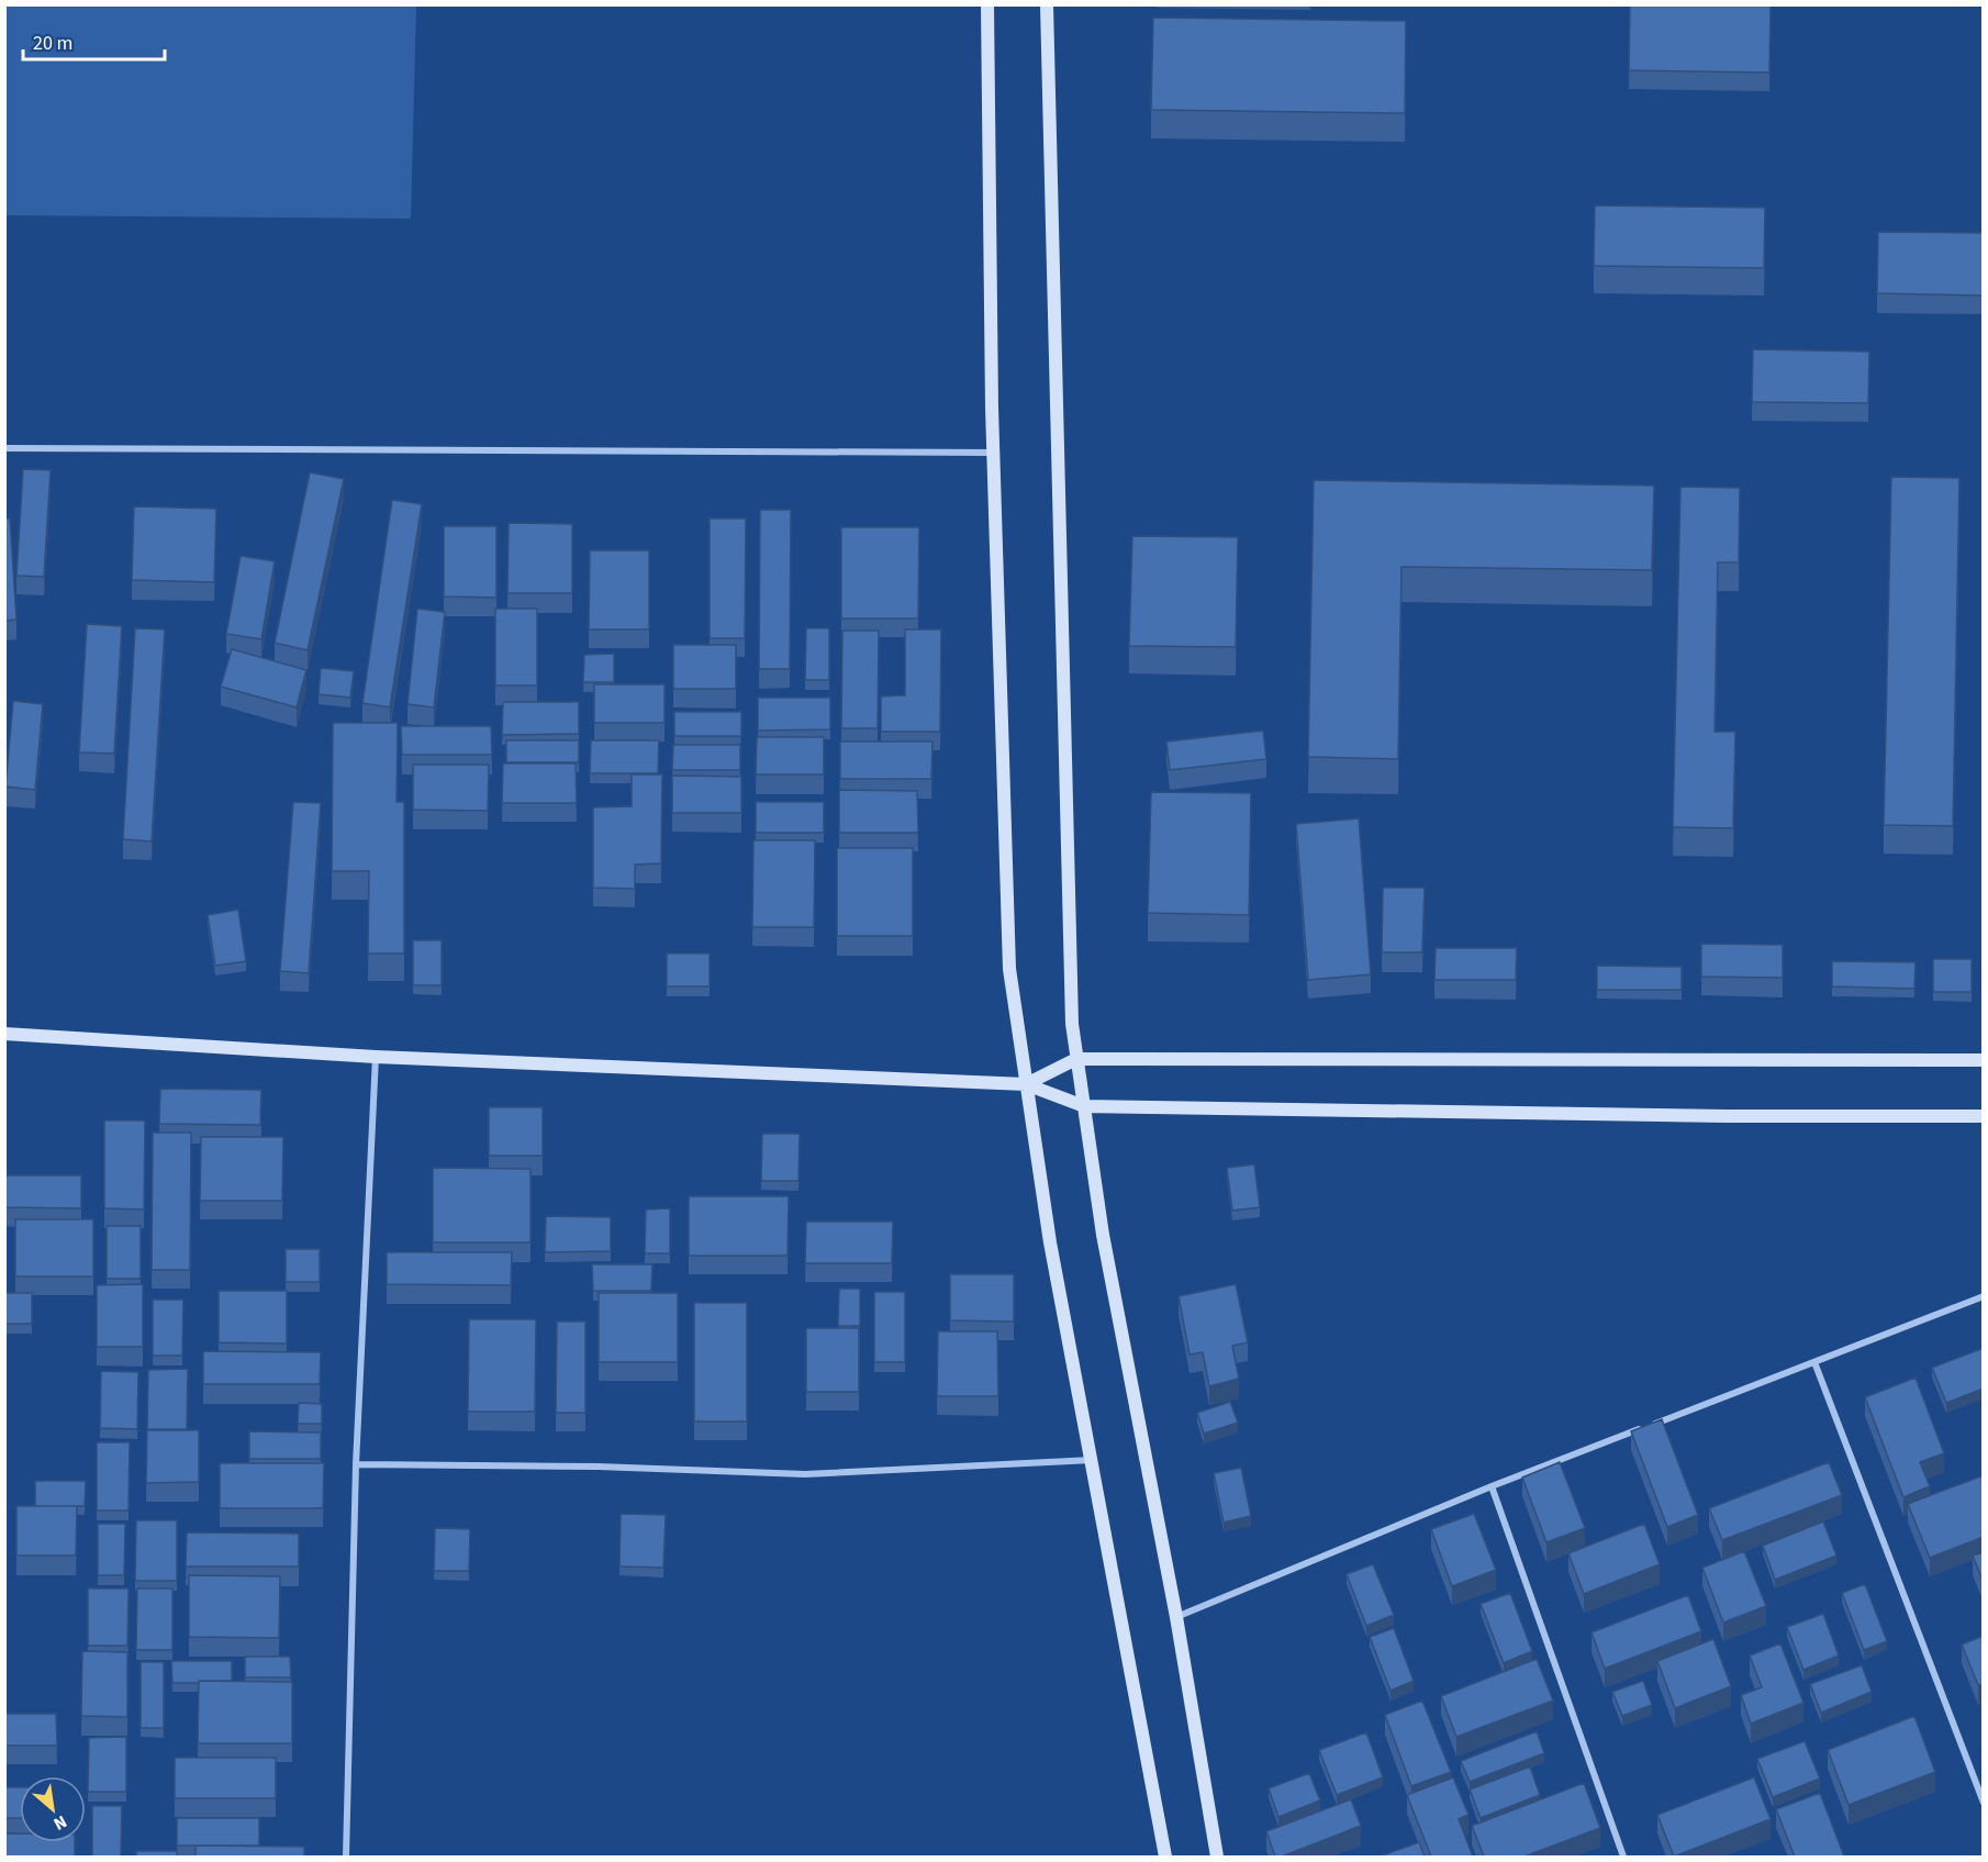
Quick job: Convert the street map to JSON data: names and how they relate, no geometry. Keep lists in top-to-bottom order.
{
  "scale_bar": "20 m",
  "north": "bottom right"
}
